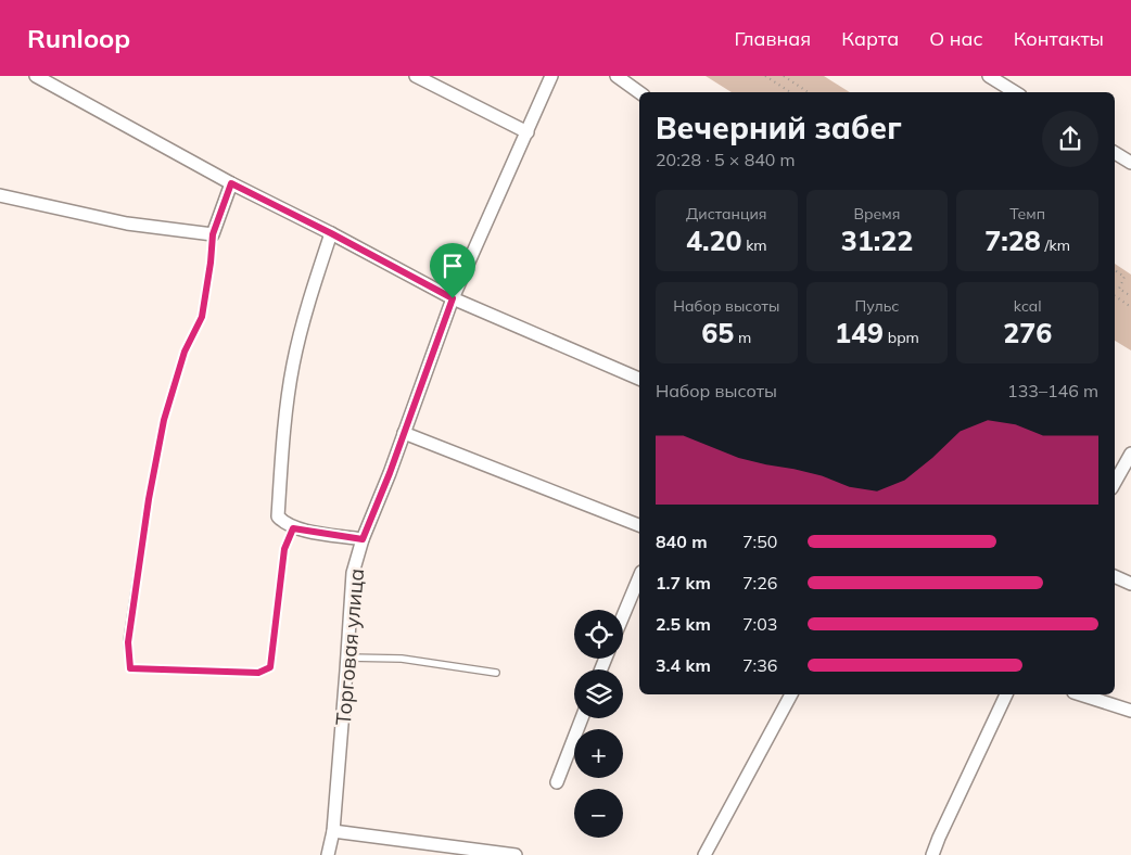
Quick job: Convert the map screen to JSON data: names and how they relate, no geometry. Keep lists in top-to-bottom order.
{
  "streets": {
    "street": ["Торговая улица"]
  },
  "page": {
    "header": "Runloop",
    "nav": [
      "Главная",
      "Карта",
      "О нас",
      "Контакты"
    ],
    "heading": ["Вечерний забег", "20:28 · 5 × 840 m"],
    "stats": [
      ["Дистанция", "4.20 km"],
      ["Время", "31:22"],
      ["Темп", "7:28 /km"],
      ["Набор высоты", "65 m"],
      ["Пульс", "149 bpm"],
      ["kcal", "276"]
    ],
    "chart": ["Набор высоты", "133–146 m"],
    "list": [
      {
        "name": "840 m",
        "note": "7:50"
      },
      {
        "name": "1.7 km",
        "note": "7:26"
      },
      {
        "name": "2.5 km",
        "note": "7:03"
      },
      {
        "name": "3.4 km",
        "note": "7:36"
      }
    ],
    "map_buttons": ["+", "−"]
  }
}
